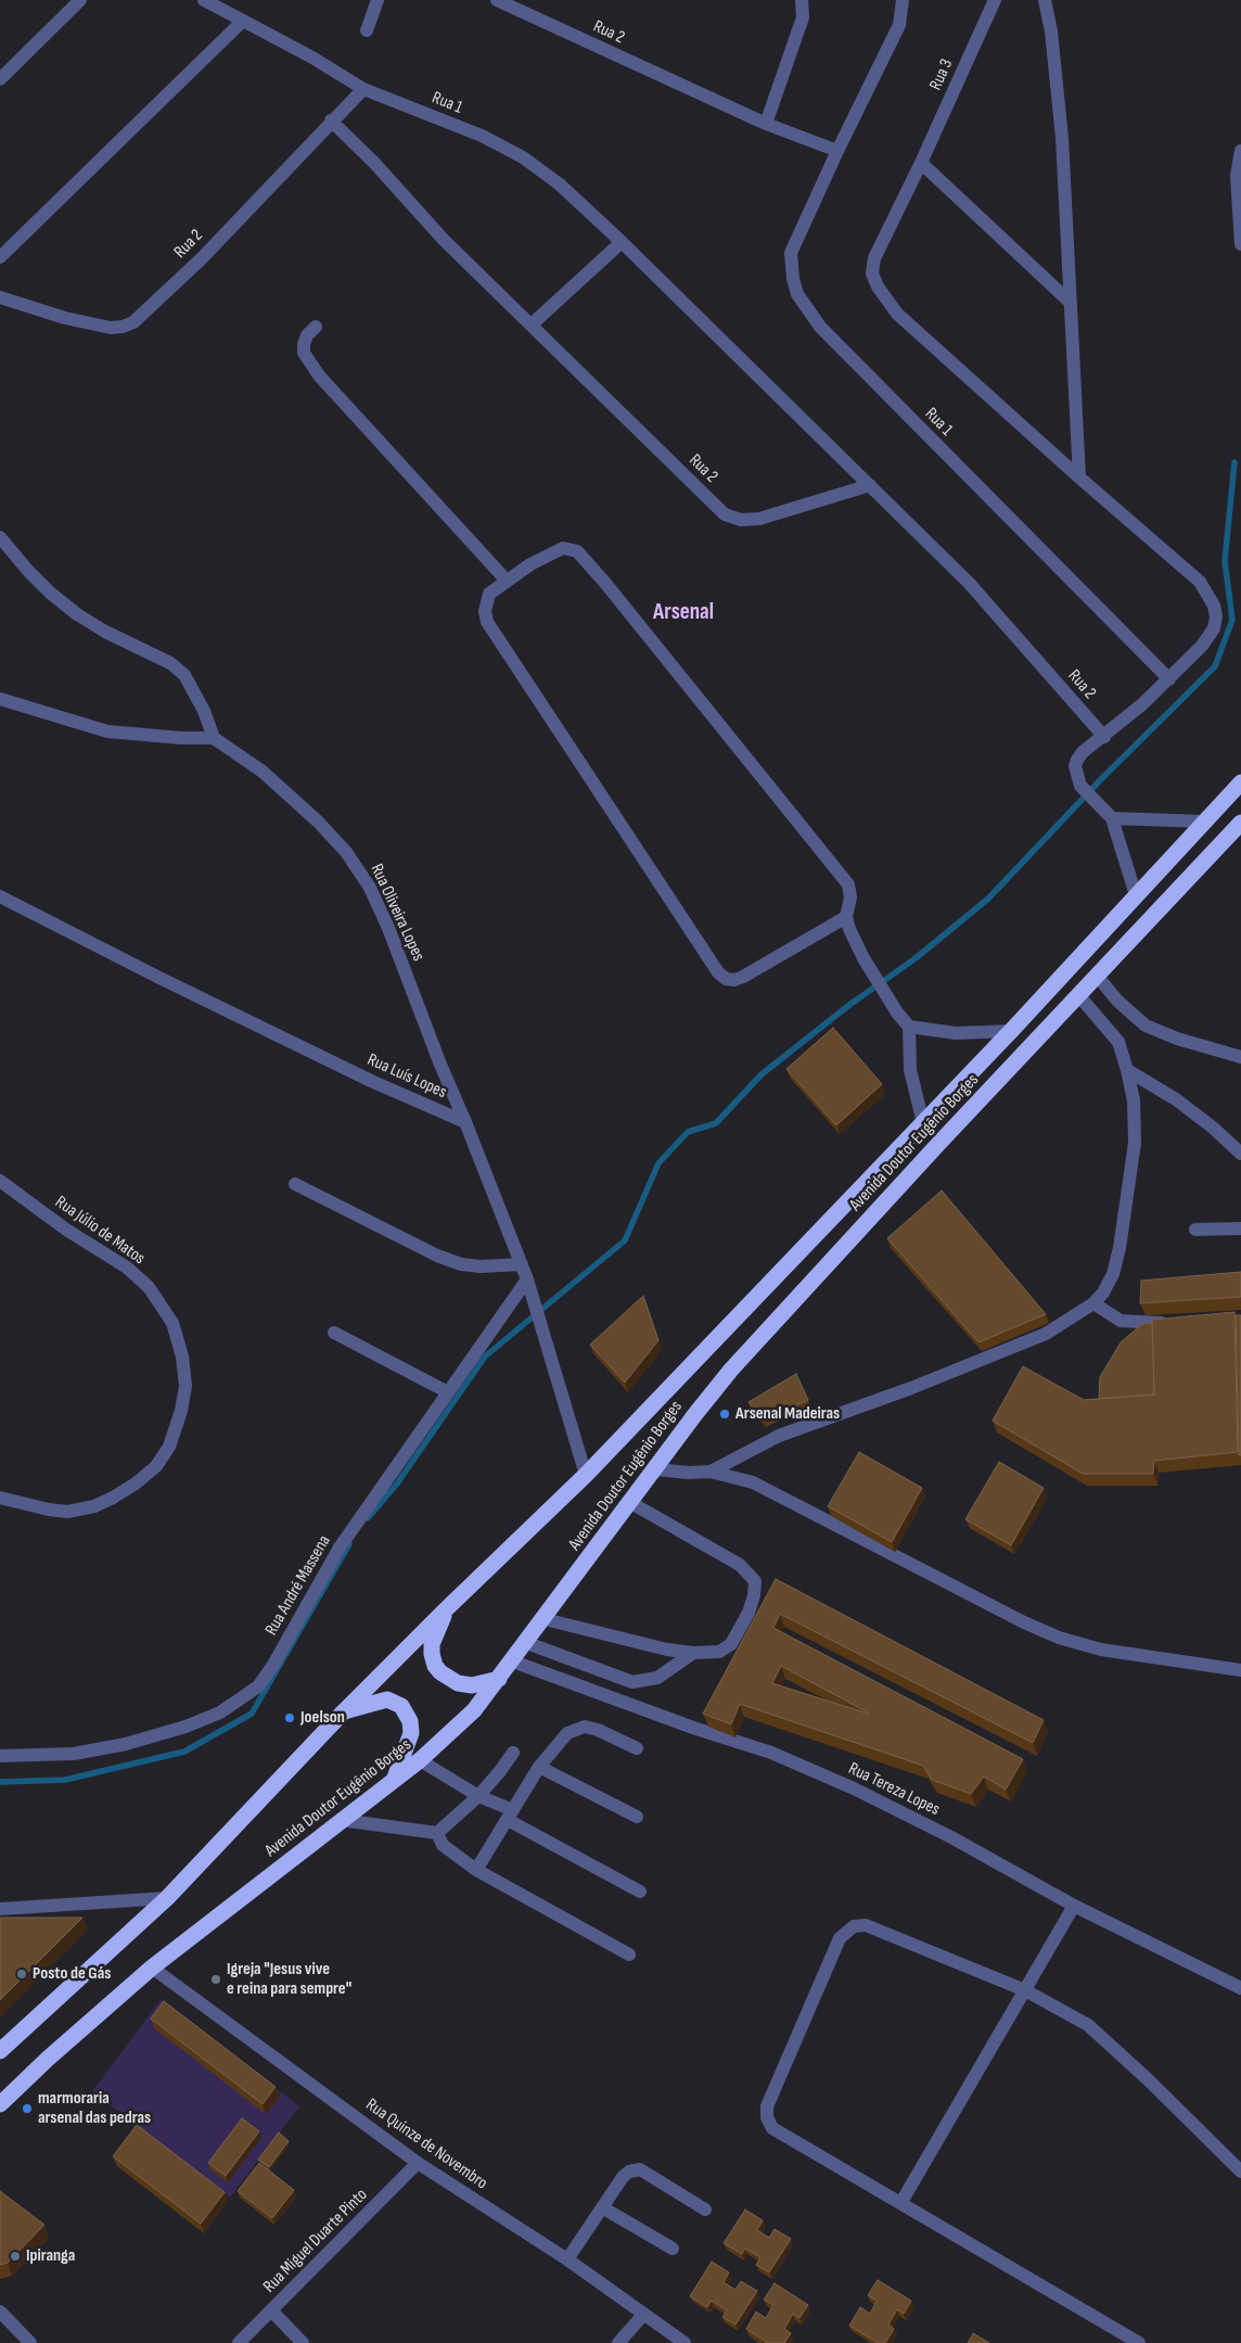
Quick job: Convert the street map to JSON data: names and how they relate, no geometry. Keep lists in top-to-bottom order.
{
  "streets": {
    "highway": ["Avenida Doutor Eugênio Borges"],
    "street": [
      "Rua 2",
      "Rua 3",
      "Rua 1",
      "Rua Oliveira Lopes",
      "Rua Luís Lopes",
      "Rua Júlio de Matos",
      "Rua André Massena",
      "Rua Tereza Lopes",
      "Rua Quinze de Novembro",
      "Rua Miguel Duarte Pinto"
    ]
  },
  "crossings": [
    ["Rua 2", "Rua 1"],
    ["Rua Oliveira Lopes", "Rua Luís Lopes"],
    ["Avenida Doutor Eugênio Borges", "Rua Tereza Lopes"],
    ["Avenida Doutor Eugênio Borges", "Rua Quinze de Novembro"],
    ["Rua Quinze de Novembro", "Rua Miguel Duarte Pinto"]
  ],
  "districts": ["Arsenal"],
  "places": [
    "Arsenal Madeiras",
    "Joelson",
    "Posto de Gás",
    "Igreja \"Jesus vive e reina para sempre\"",
    "marmoraria arsenal das pedras",
    "Ipiranga"
  ]
}
